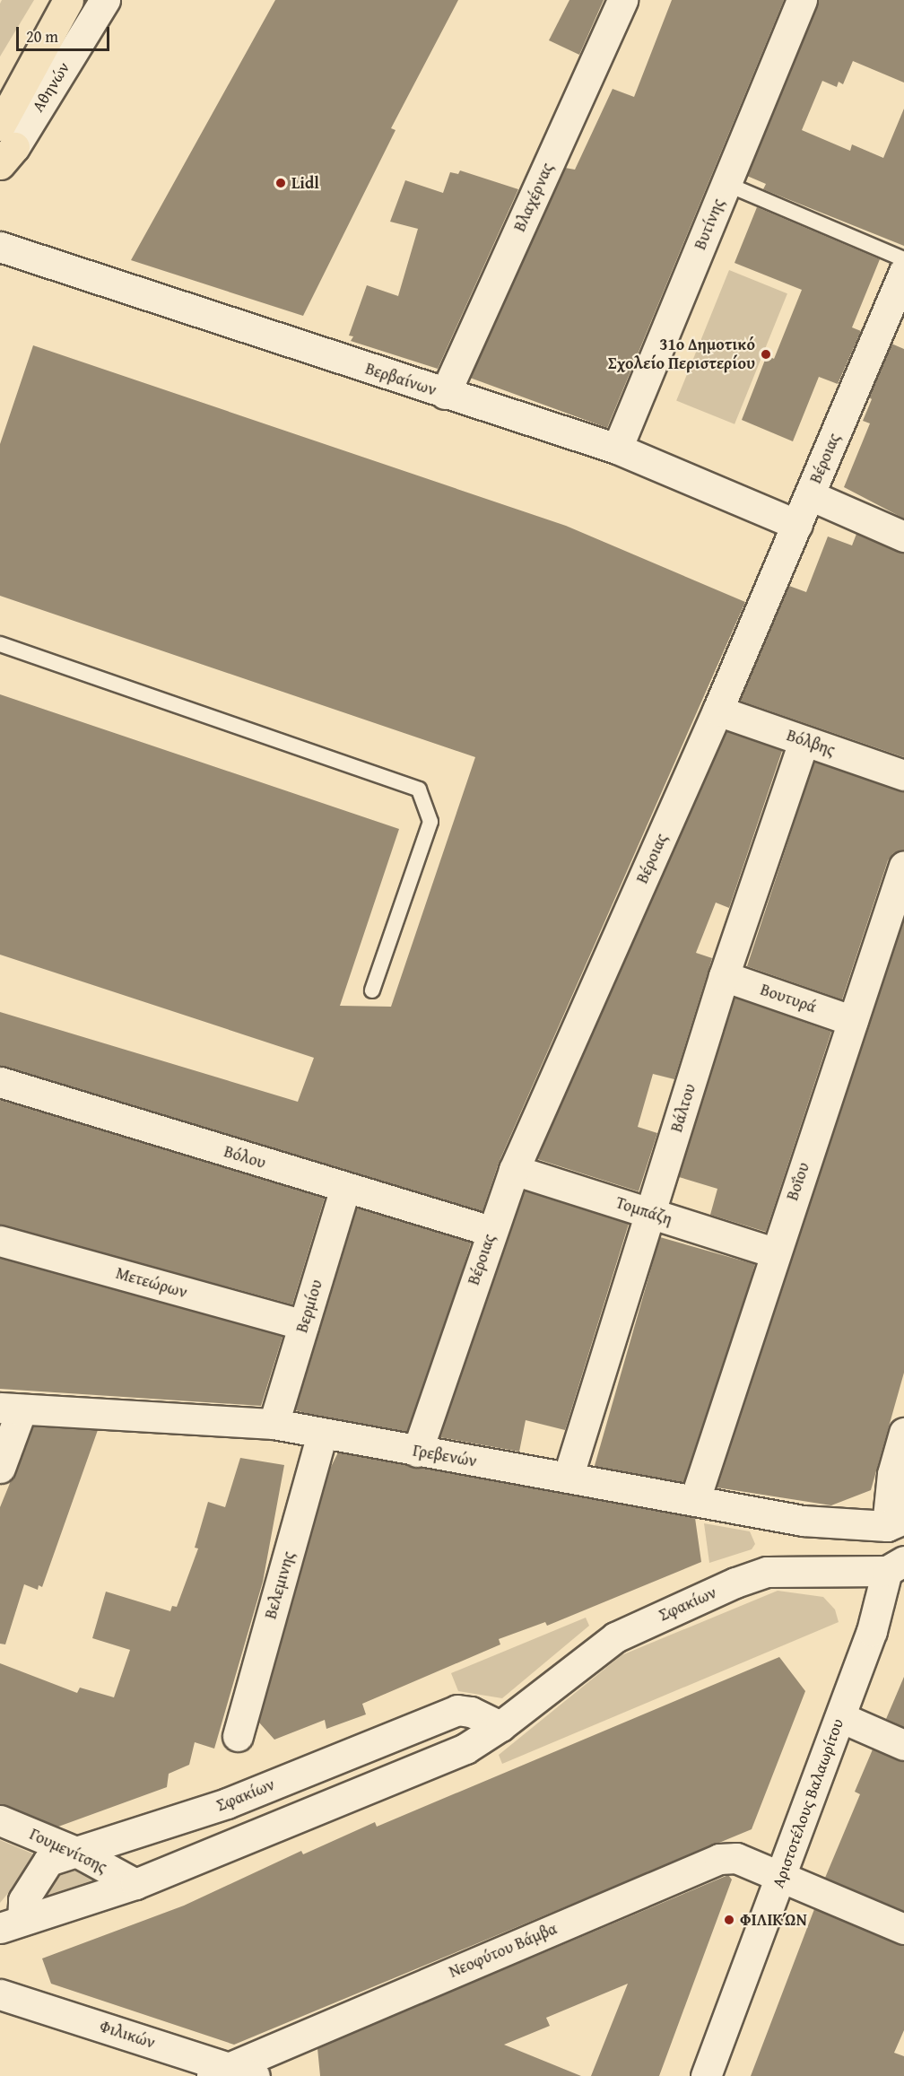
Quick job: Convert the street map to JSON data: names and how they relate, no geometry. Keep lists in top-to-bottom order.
{
  "streets": {
    "highway": ["Αθηνών"],
    "street": [
      "Βλαχέρνας",
      "Βυτίνης",
      "Βερβαίνων",
      "Βέροιας",
      "Βόλβης",
      "Βουτυρά",
      "Βάλτου",
      "Βόλου",
      "Βοΐου",
      "Τομπάζη",
      "Μετεώρων",
      "Βερμίου",
      "Γρεβενών",
      "Βελεμινης",
      "Σφακίων",
      "Αριστοτέλους Βαλαωρίτου",
      "Γουμενίτσης",
      "Νεοφύτου Βάμβα",
      "Φιλικών"
    ]
  },
  "crossings": [
    ["Βλαχέρνας", "Βερβαίνων"],
    ["Βυτίνης", "Βερβαίνων"],
    ["Βερβαίνων", "Βέροιας"],
    ["Βέροιας", "Βόλβης"],
    ["Βέροιας", "Βόλου"],
    ["Βέροιας", "Τομπάζη"],
    ["Βέροιας", "Γρεβενών"],
    ["Βόλβης", "Βάλτου"],
    ["Βουτυρά", "Βάλτου"],
    ["Βουτυρά", "Βοΐου"],
    ["Βάλτου", "Τομπάζη"],
    ["Βάλτου", "Γρεβενών"],
    ["Βόλου", "Βερμίου"],
    ["Βοΐου", "Τομπάζη"],
    ["Βοΐου", "Γρεβενών"],
    ["Μετεώρων", "Βερμίου"],
    ["Βερμίου", "Γρεβενών"],
    ["Γρεβενών", "Βελεμινης"],
    ["Γρεβενών", "Αριστοτέλους Βαλαωρίτου"],
    ["Σφακίων", "Αριστοτέλους Βαλαωρίτου"],
    ["Σφακίων", "Γουμενίτσης"],
    ["Αριστοτέλους Βαλαωρίτου", "Νεοφύτου Βάμβα"],
    ["Νεοφύτου Βάμβα", "Φιλικών"]
  ],
  "places": ["Lidl", "31ο Δημοτικό Σχολείο Περιστερίου", "ΦΙΛΙΚΏΝ"],
  "scale_bar": "20 m"
}
